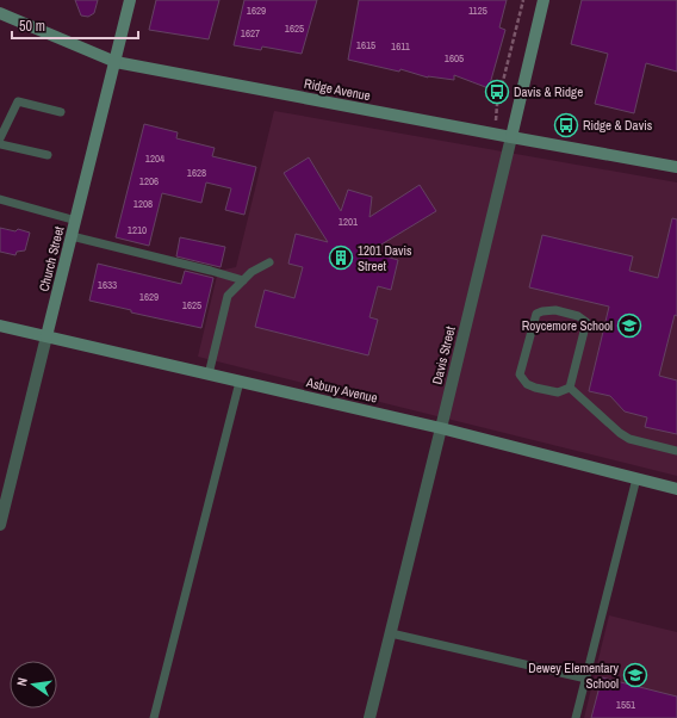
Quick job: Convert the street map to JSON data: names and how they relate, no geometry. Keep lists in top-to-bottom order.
{
  "streets": {
    "main road": [
      "Ridge Avenue",
      "Church Street",
      "Davis Street",
      "Asbury Avenue"
    ]
  },
  "crossings": [
    ["Ridge Avenue", "Church Street"],
    ["Ridge Avenue", "Davis Street"],
    ["Church Street", "Asbury Avenue"],
    ["Davis Street", "Asbury Avenue"]
  ],
  "places": {
    "bus stop": ["Davis & Ridge", "Ridge & Davis"],
    "building": ["1201 Davis Street"],
    "school or university": ["Roycemore School", "Dewey Elementary School"]
  },
  "house_numbers": [
    "1629",
    "1125",
    "1625",
    "1627",
    "1615",
    "1611",
    "1605",
    "1204",
    "1628",
    "1206",
    "1208",
    "1201",
    "1210",
    "1633",
    "1629",
    "1625",
    "1551"
  ],
  "scale_bar": "50 m",
  "north": "left"
}
